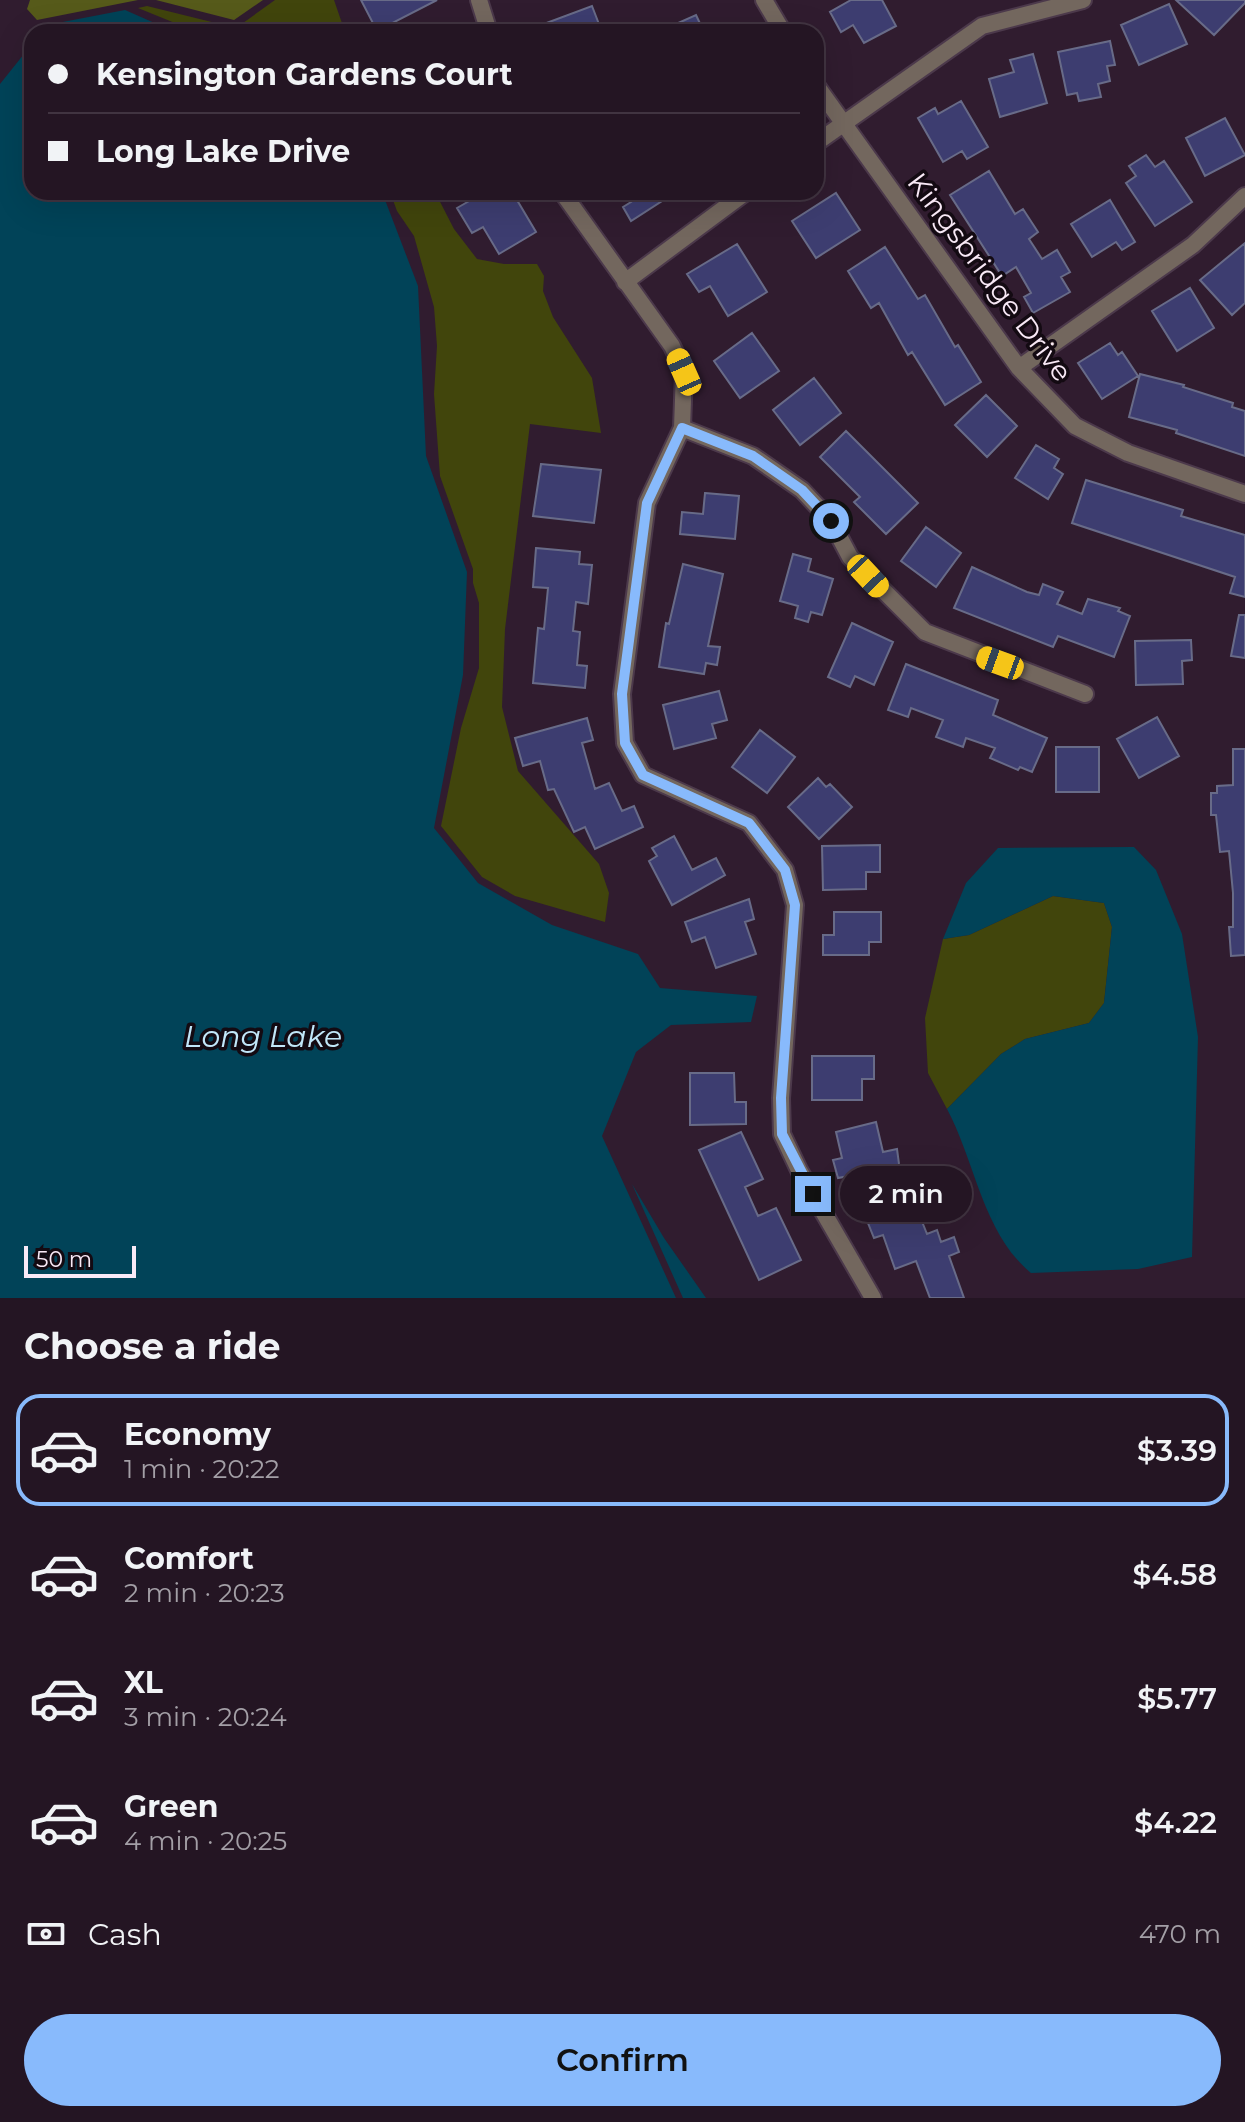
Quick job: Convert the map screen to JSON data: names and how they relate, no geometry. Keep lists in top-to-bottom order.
{
  "streets": {
    "street": ["Kingsbridge Drive"]
  },
  "water": ["Long Lake"],
  "scale_bar": "50 m",
  "page": {
    "banner": ["Kensington Gardens Court", "Long Lake Drive"],
    "bubble": "2 min",
    "scale": "50 m",
    "heading": "Choose a ride",
    "list": [
      {
        "name": "Economy",
        "note": "1 min · 20:22",
        "value": "$3.39"
      },
      {
        "name": "Comfort",
        "note": "2 min · 20:23",
        "value": "$4.58"
      },
      {
        "name": "XL",
        "note": "3 min · 20:24",
        "value": "$5.77"
      },
      {
        "name": "Green",
        "note": "4 min · 20:25",
        "value": "$4.22"
      }
    ],
    "pay": ["Cash", "470 m"],
    "buttons": "Confirm"
  }
}
